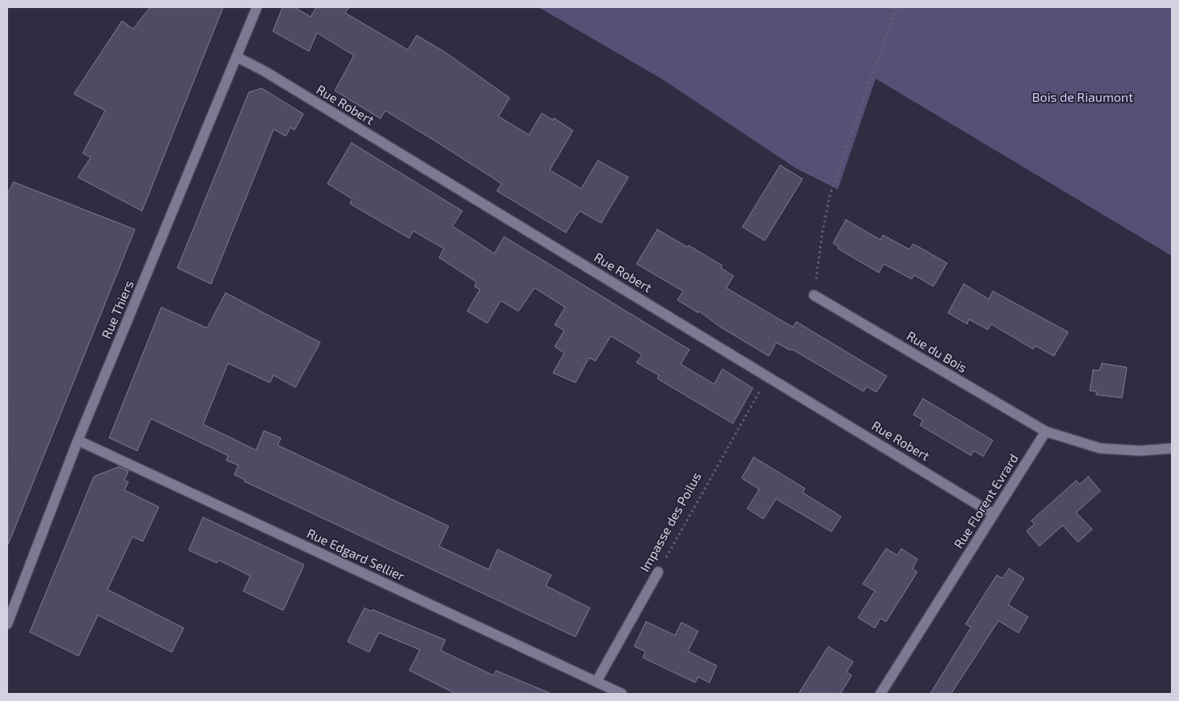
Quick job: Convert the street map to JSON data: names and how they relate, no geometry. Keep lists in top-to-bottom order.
{
  "streets": {
    "street": [
      "Rue Robert",
      "Rue Thiers",
      "Rue du Bois",
      "Rue Florent Evrard",
      "Impasse des Poilus",
      "Rue Edgard Sellier"
    ]
  },
  "crossings": [
    ["Rue Robert", "Rue Thiers"],
    ["Rue Robert", "Rue Florent Evrard"],
    ["Rue Robert", "Impasse des Poilus"],
    ["Rue Thiers", "Rue Edgard Sellier"],
    ["Rue du Bois", "Rue Florent Evrard"],
    ["Impasse des Poilus", "Rue Edgard Sellier"]
  ],
  "parks": ["Bois de Riaumont"]
}
